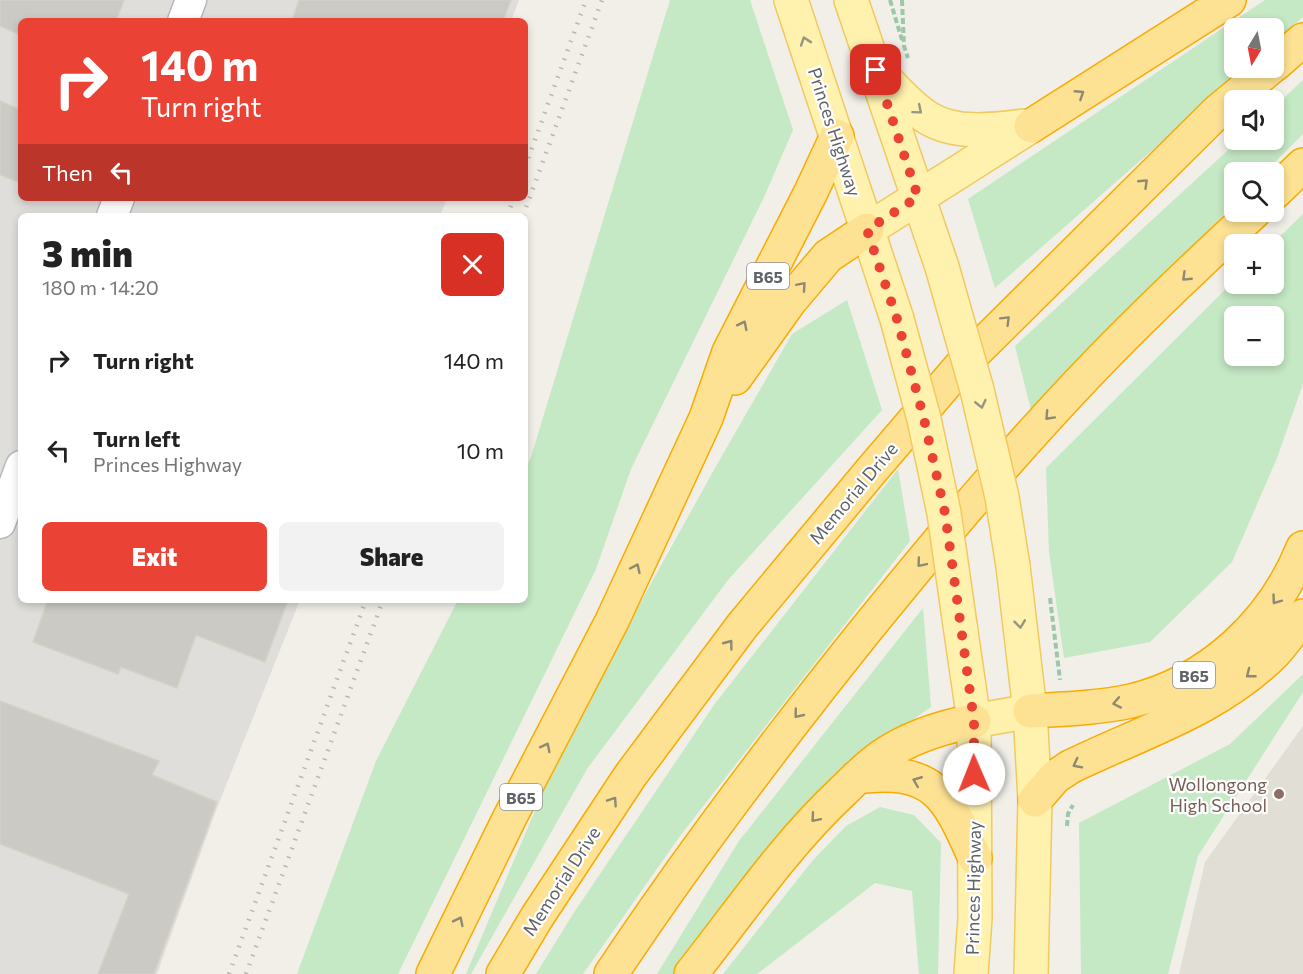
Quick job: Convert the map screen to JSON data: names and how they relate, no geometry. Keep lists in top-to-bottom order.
{
  "streets": {
    "highway": ["B65", "Memorial Drive"],
    "main road": ["Princes Highway"]
  },
  "crossings": [
    ["Princes Highway", "B65"]
  ],
  "places": ["Wollongong High School"],
  "north": "bottom",
  "page": {
    "map_buttons": ["+", "−"],
    "turn": ["140 m", "Turn right"],
    "then": "Then",
    "heading": ["3 min", "180 m · 14:20"],
    "list": [
      {
        "name": "Turn right",
        "value": "140 m"
      },
      {
        "name": "Turn left",
        "note": "Princes Highway",
        "value": "10 m"
      }
    ],
    "buttons": ["Exit", "Share"]
  }
}
